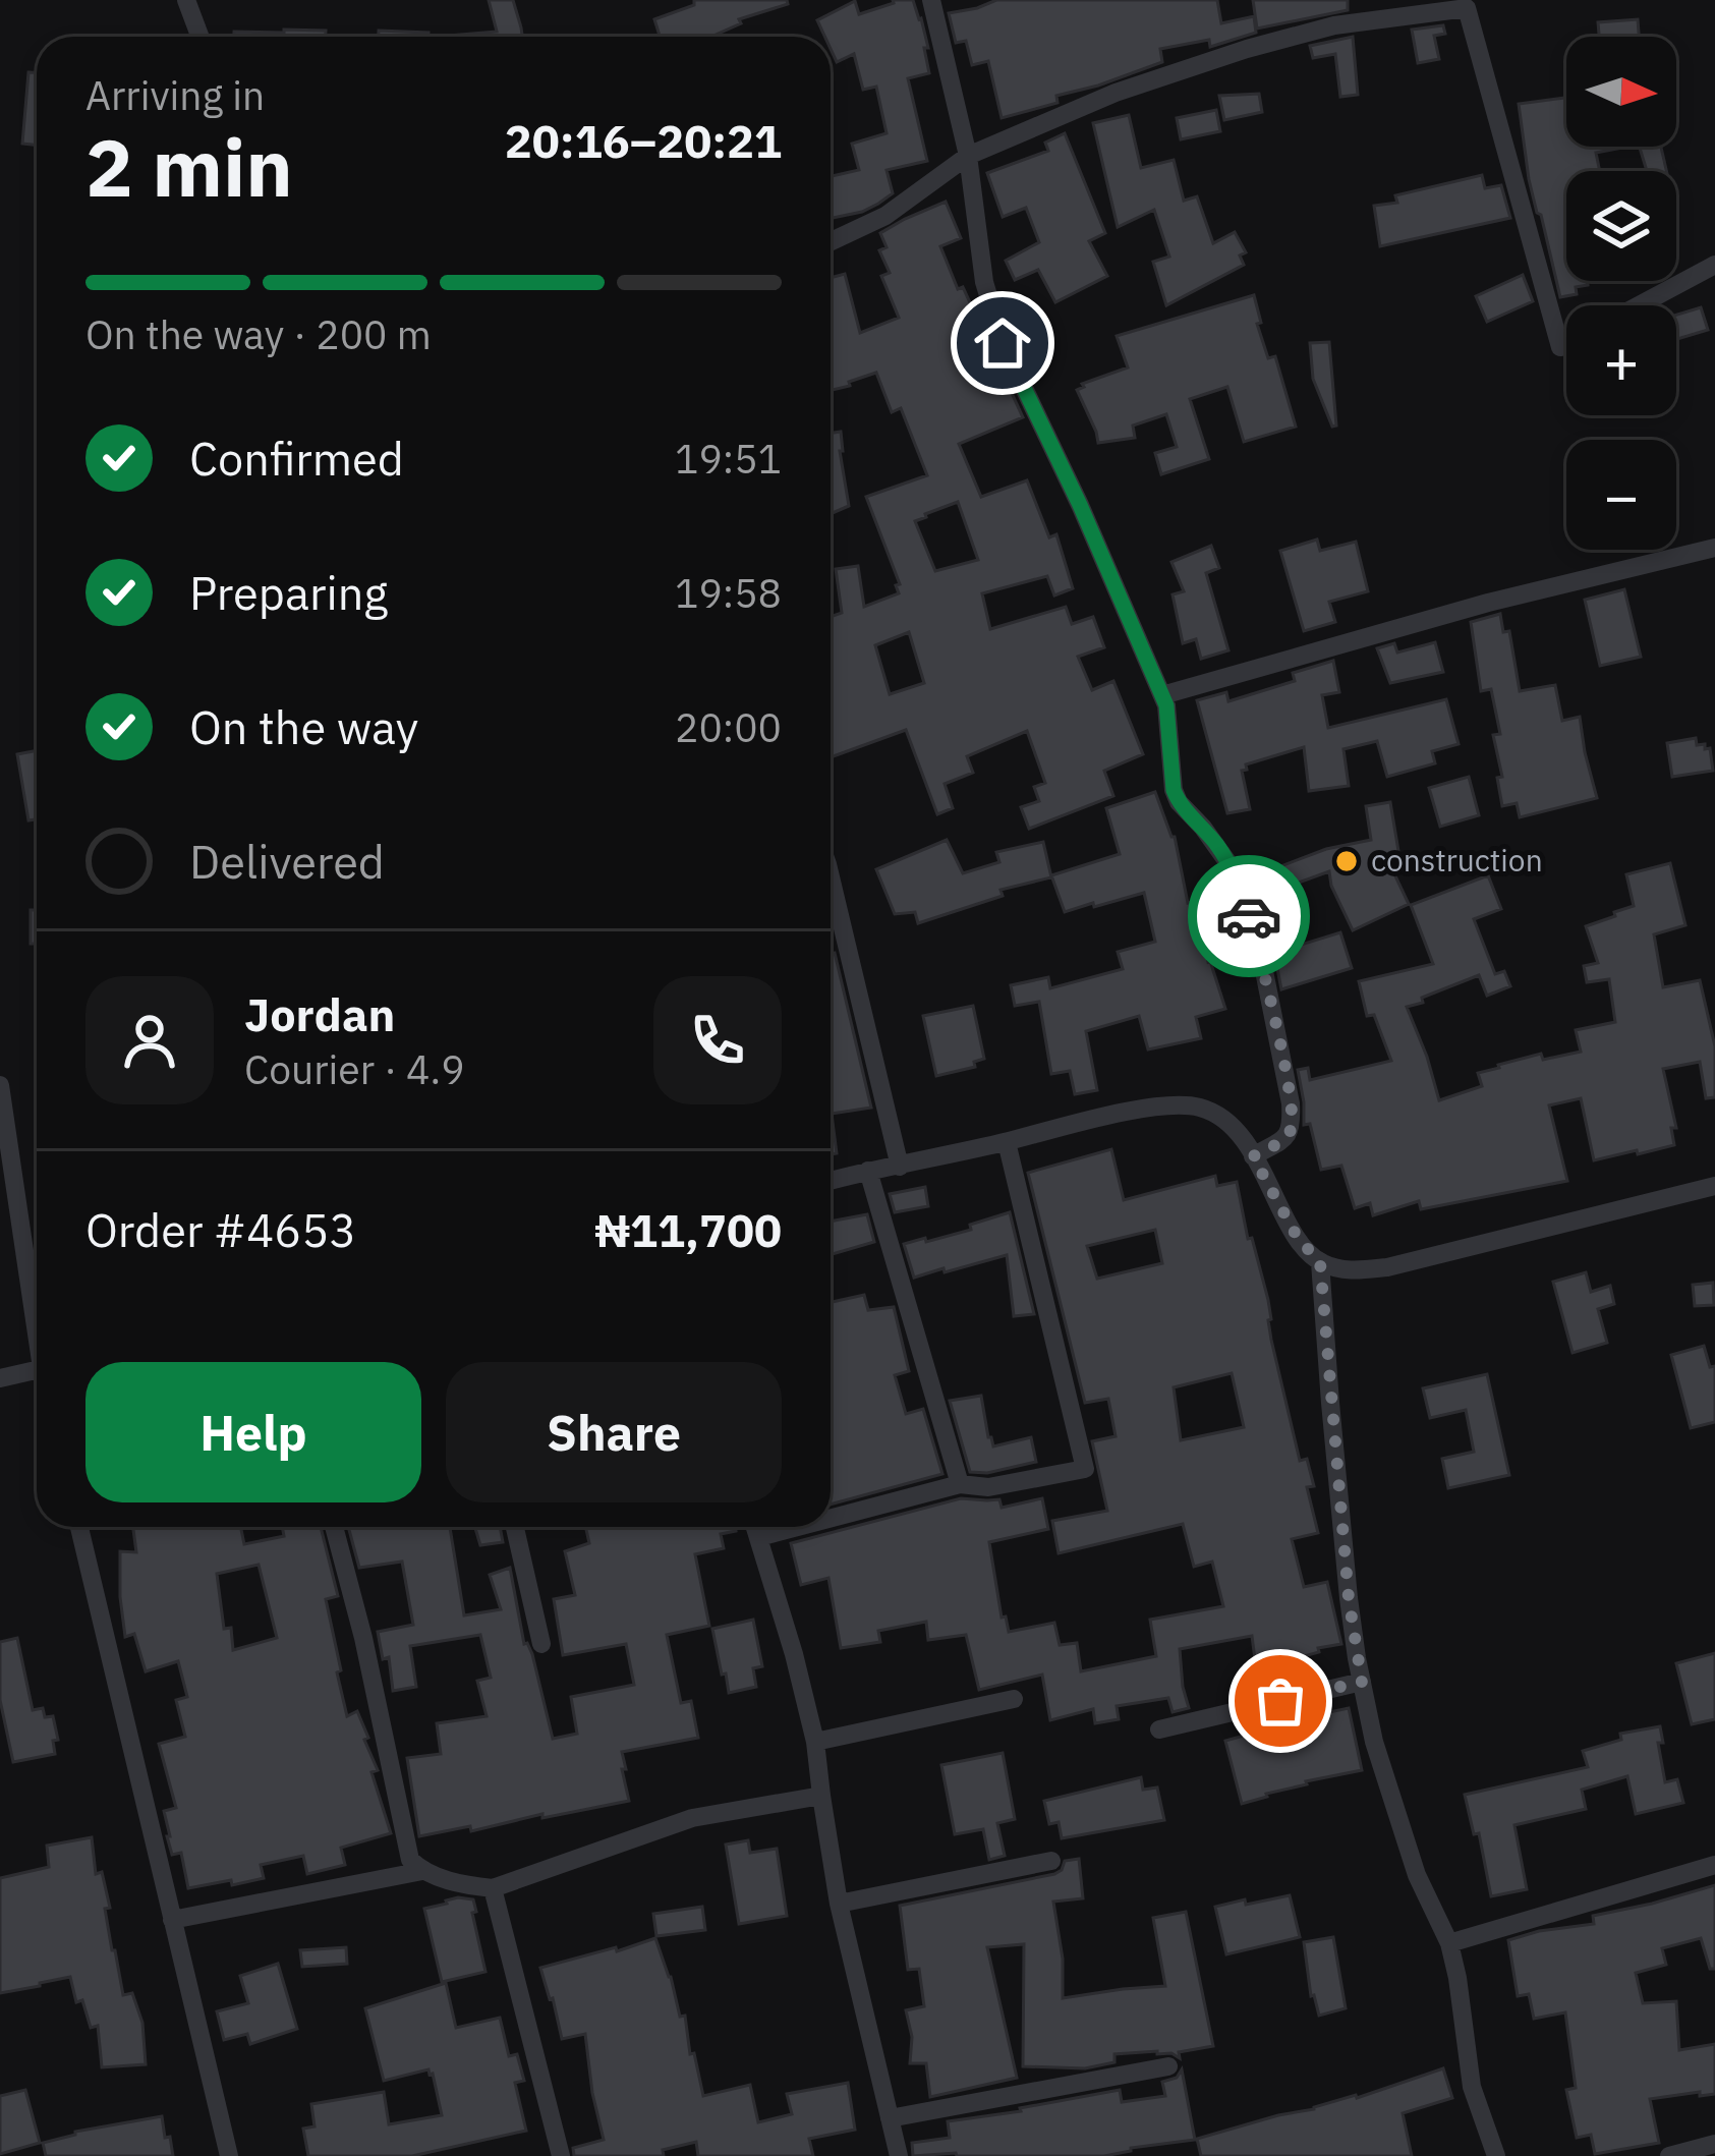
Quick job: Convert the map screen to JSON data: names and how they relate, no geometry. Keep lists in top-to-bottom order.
{
  "places": ["construction"],
  "north": "right",
  "page": {
    "map_buttons": ["+", "−"],
    "heading": ["2 min", "Arriving in", "20:16–20:21"],
    "panel": [
      "Jordan",
      "Courier · 4.9",
      "Order #4653",
      "₦11,700"
    ],
    "bar": "On the way · 200 m",
    "list": [
      ["Confirmed", "19:51"],
      ["Preparing", "19:58"],
      ["On the way", "20:00"],
      "Delivered"
    ],
    "buttons": ["Help", "Share"]
  }
}
